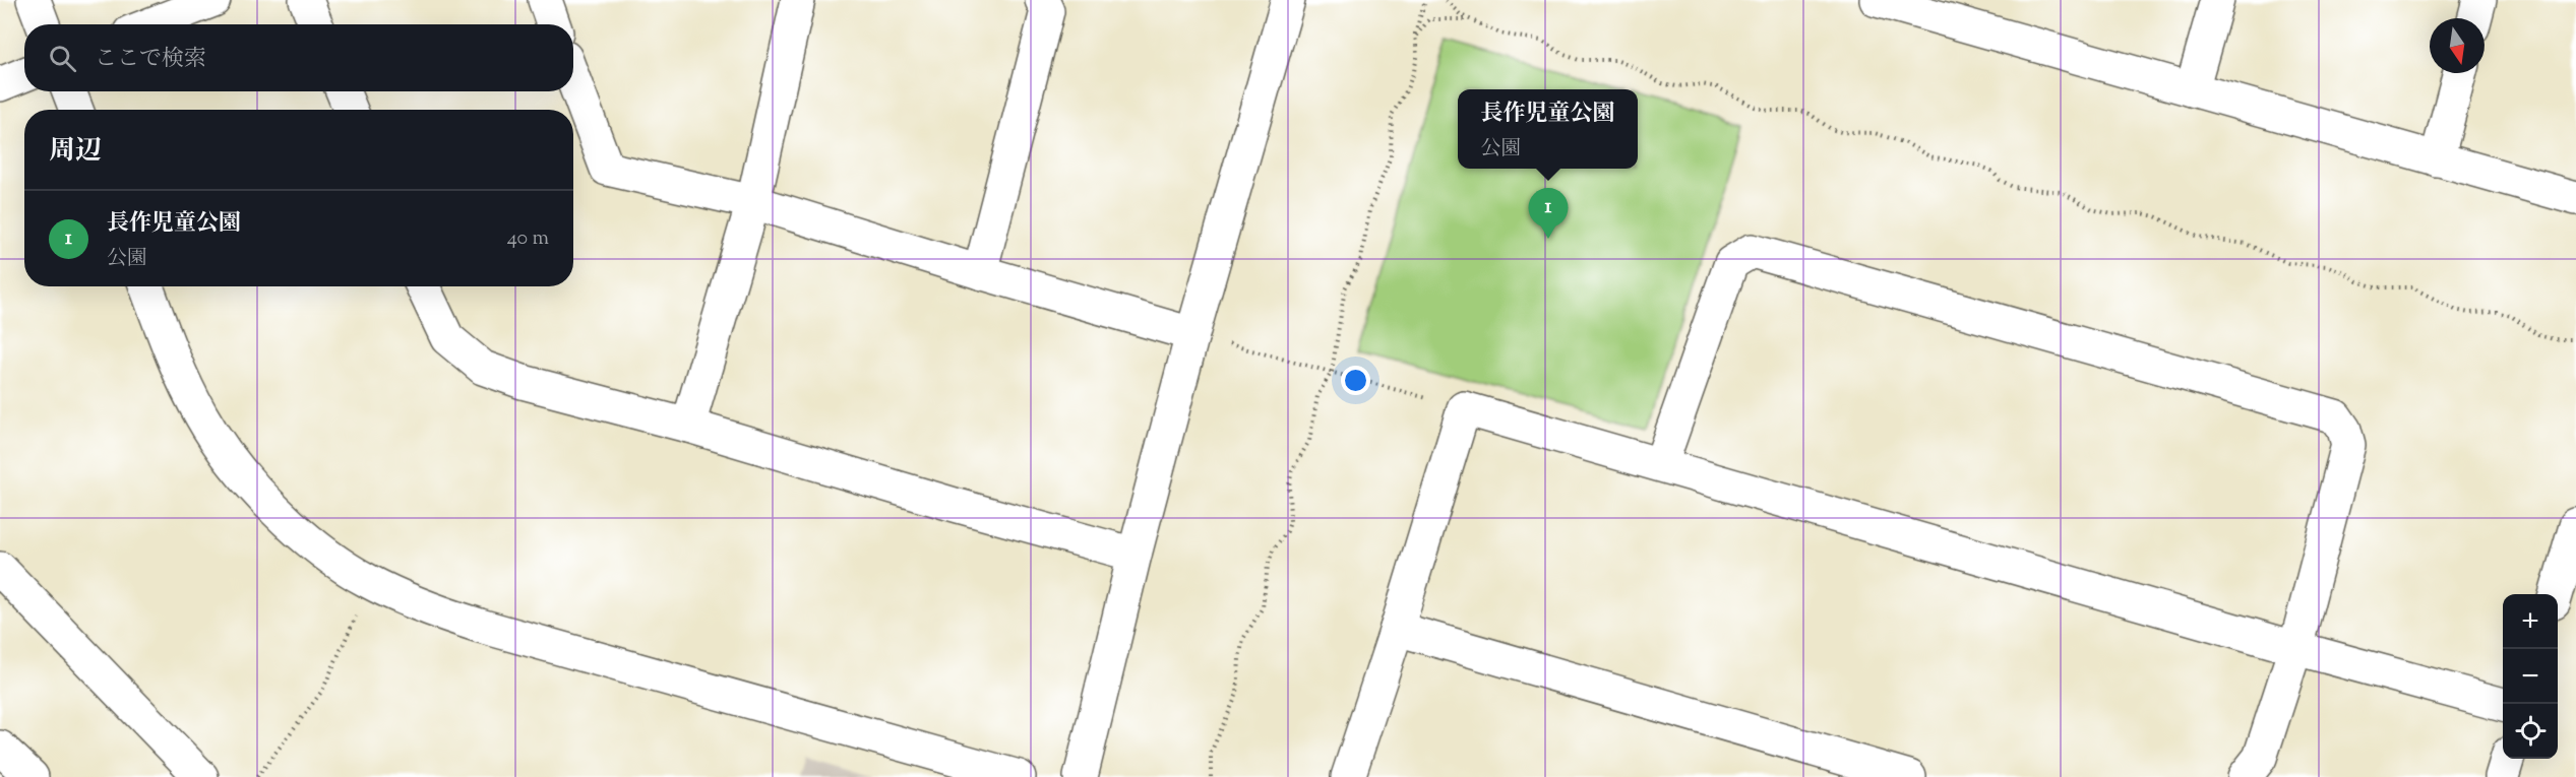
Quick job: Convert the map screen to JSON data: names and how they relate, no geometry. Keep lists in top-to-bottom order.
{
  "north": "bottom",
  "page": {
    "search": "ここで検索",
    "popup": ["長作児童公園", "公園"],
    "heading": "周辺",
    "pins": "1",
    "list": [
      {
        "mark": "1",
        "name": "長作児童公園",
        "note": "公園",
        "value": "40 m"
      }
    ],
    "map_buttons": ["+", "−"]
  }
}
